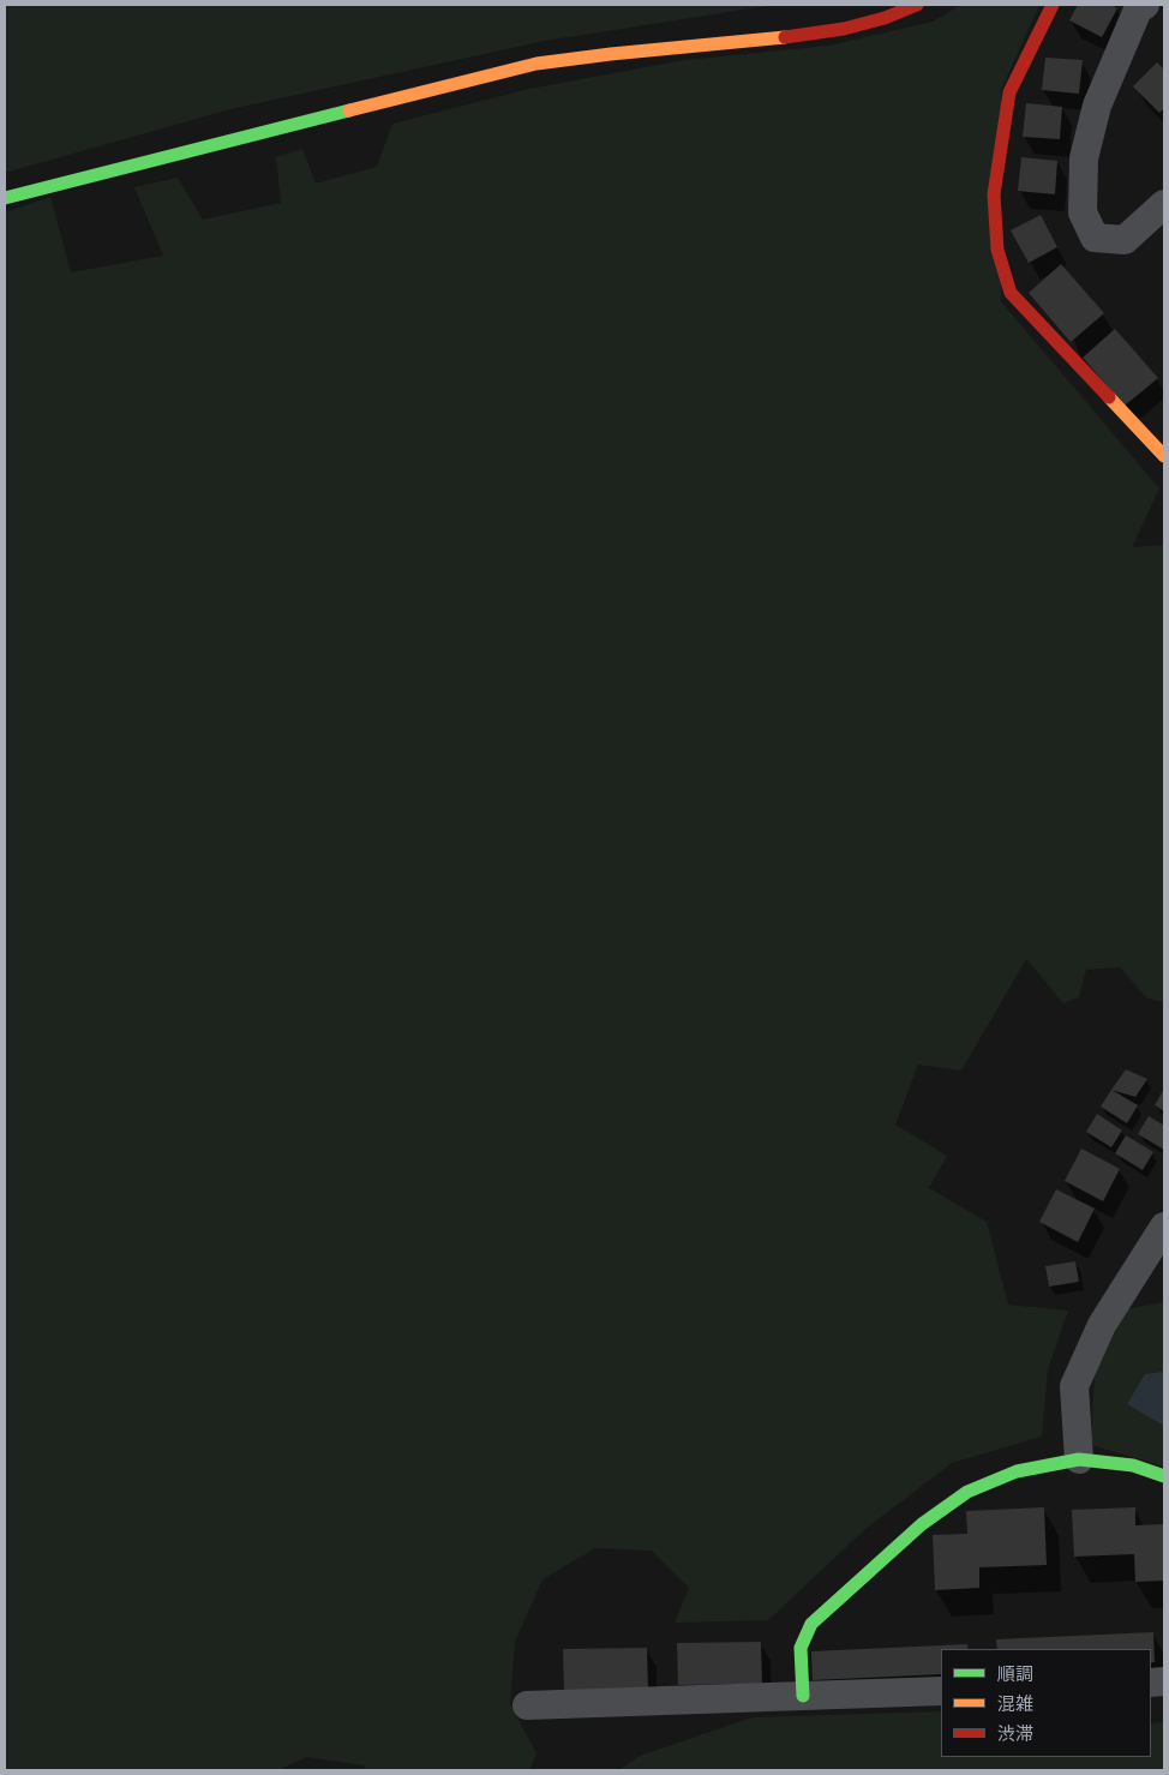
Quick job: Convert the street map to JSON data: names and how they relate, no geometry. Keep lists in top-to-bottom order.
{
  "legend": ["順調", "混雑", "渋滞"]
}
